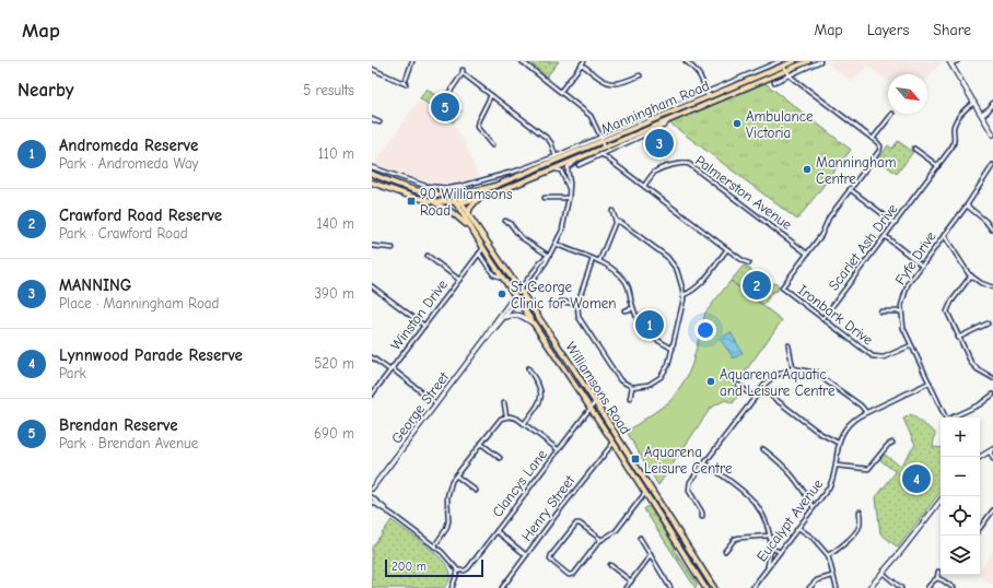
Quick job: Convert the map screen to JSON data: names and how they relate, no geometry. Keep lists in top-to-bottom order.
{
  "streets": {
    "main road": ["Manningham Road", "Williamsons Road", "George Street"],
    "street": [
      "Palmerston Avenue",
      "Scarlet Ash Drive",
      "Fyfe Drive",
      "Winston Drive",
      "Ironbark Drive",
      "Clancys Lane",
      "Henry Street",
      "Eucalypt Avenue"
    ]
  },
  "crossings": [
    ["Manningham Road", "Williamsons Road"],
    ["Palmerston Avenue", "Ironbark Drive"],
    ["Scarlet Ash Drive", "Ironbark Drive"],
    ["Fyfe Drive", "Ironbark Drive"],
    ["Winston Drive", "Williamsons Road"],
    ["Williamsons Road", "George Street"],
    ["Williamsons Road", "Clancys Lane"],
    ["Williamsons Road", "Henry Street"]
  ],
  "places": {
    "other": [
      "Ambulance Victoria",
      "Manningham Centre",
      "St George Clinic for Women",
      "Aquarena Aquatic and Leisure Centre"
    ],
    "transit": ["90 Williamsons Road", "Aquarena Leisure Centre"]
  },
  "scale_bar": "200 m",
  "north": "bottom right",
  "page": {
    "header": "Map",
    "nav": ["Map", "Layers", "Share"],
    "heading": ["Nearby", "5 results"],
    "pins": [
      "5",
      "3",
      "2",
      "1",
      "4"
    ],
    "list": [
      {
        "mark": "1",
        "name": "Andromeda Reserve",
        "note": "Park · Andromeda Way",
        "value": "110 m"
      },
      {
        "mark": "2",
        "name": "Crawford Road Reserve",
        "note": "Park · Crawford Road",
        "value": "140 m"
      },
      {
        "mark": "3",
        "name": "MANNING",
        "note": "Place · Manningham Road",
        "value": "390 m"
      },
      {
        "mark": "4",
        "name": "Lynnwood Parade Reserve",
        "note": "Park",
        "value": "520 m"
      },
      {
        "mark": "5",
        "name": "Brendan Reserve",
        "note": "Park · Brendan Avenue",
        "value": "690 m"
      }
    ],
    "map_buttons": ["+", "−"],
    "scale": "200 m"
  }
}
